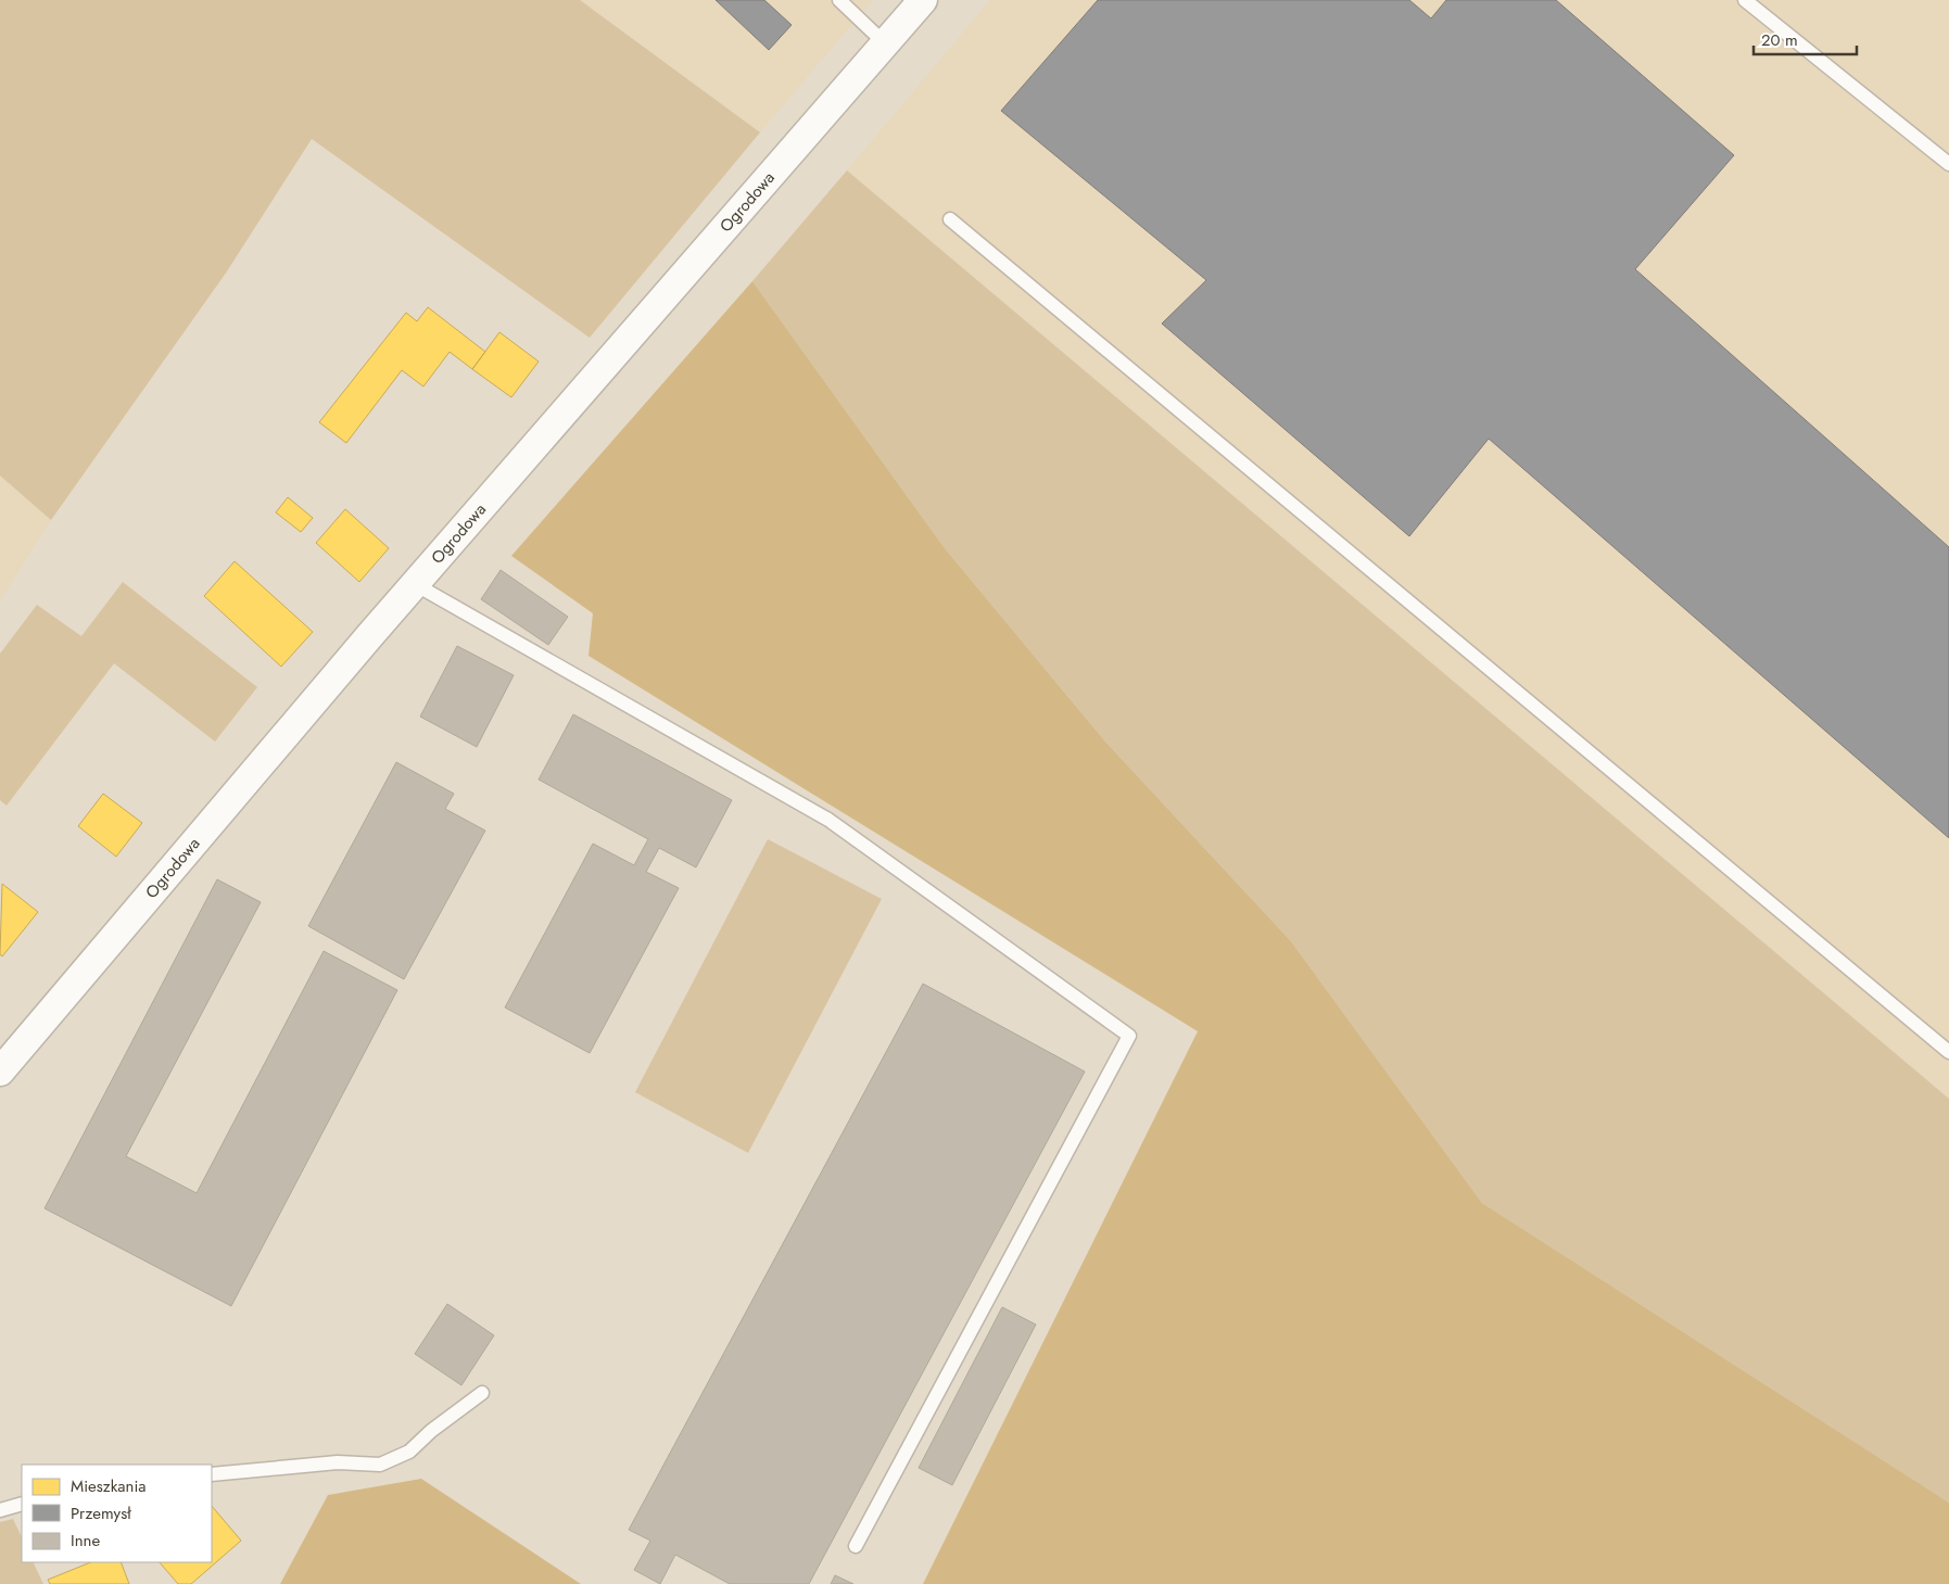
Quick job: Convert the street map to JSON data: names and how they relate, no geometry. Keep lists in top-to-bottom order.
{
  "streets": {
    "street": ["Ogrodowa"]
  },
  "legend": ["Mieszkania", "Przemysł", "Inne"],
  "scale_bar": "20 m"
}
